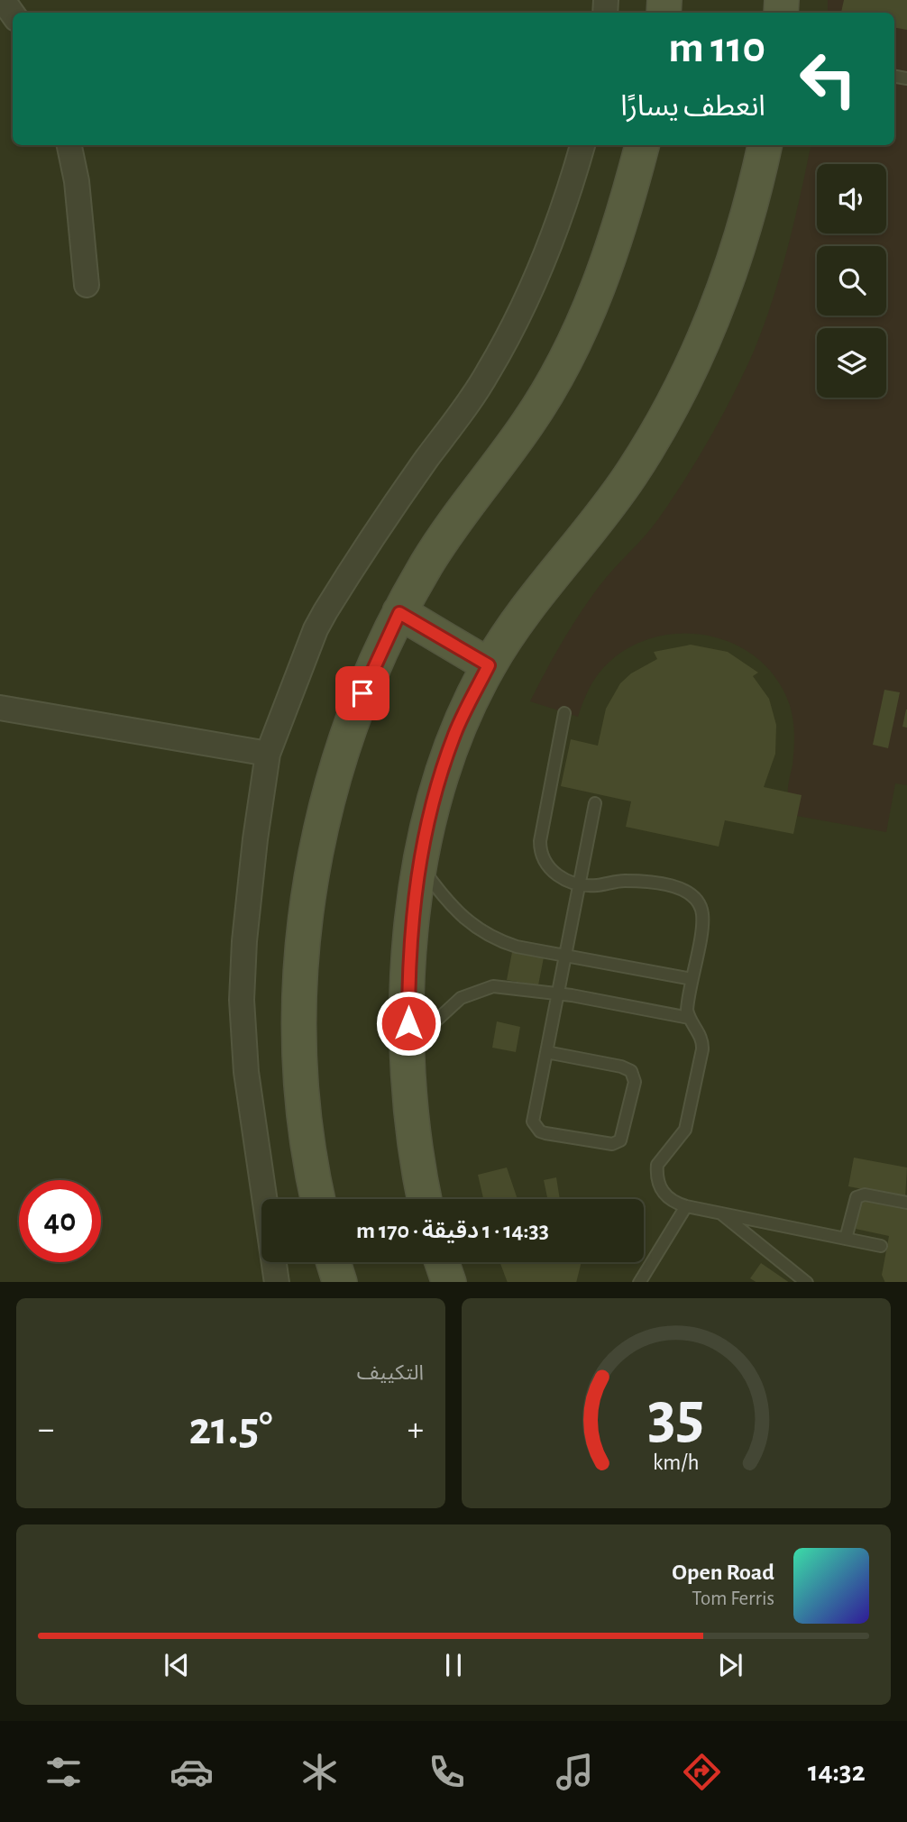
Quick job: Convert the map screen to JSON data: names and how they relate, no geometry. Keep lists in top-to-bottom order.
{
  "page": {
    "turn": ["110 m", "انعطف يسارًا"],
    "limit": "40",
    "trip": "14:33 · 1 دقيقة · 170 m",
    "tile": "التكييف",
    "heat": ["−", "21.5°", "+"],
    "song": ["Open Road", "Tom Ferris"],
    "tabs": "14:32",
    "gauge": ["35", "km/h"]
  }
}
